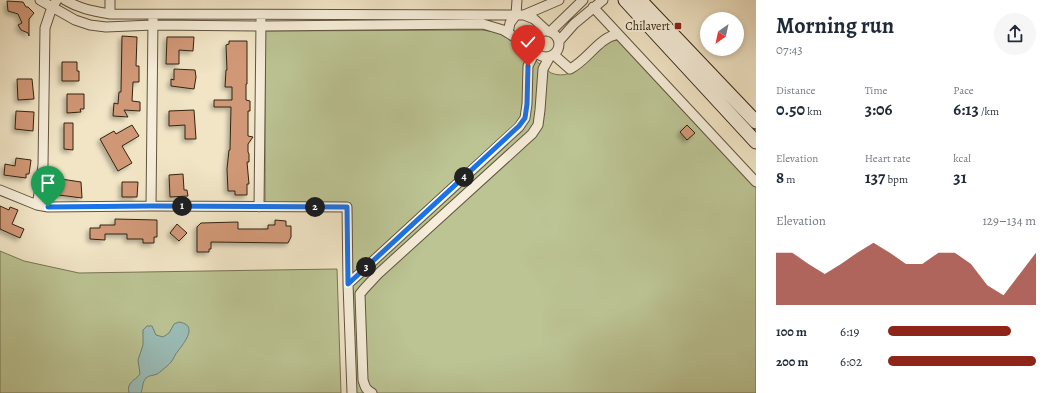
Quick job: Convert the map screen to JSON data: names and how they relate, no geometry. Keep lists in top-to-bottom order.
{
  "places": {
    "transit": ["Chilavert"]
  },
  "north": "bottom left",
  "page": {
    "heading": ["Morning run", "07:43"],
    "stats": [
      ["Distance", "0.50 km"],
      ["Time", "3:06"],
      ["Pace", "6:13 /km"],
      ["Elevation", "8 m"],
      ["Heart rate", "137 bpm"],
      ["kcal", "31"]
    ],
    "pins": [
      "4",
      "1",
      "2",
      "3"
    ],
    "chart": ["Elevation", "129–134 m"],
    "list": [
      {
        "name": "100 m",
        "note": "6:19"
      },
      {
        "name": "200 m",
        "note": "6:02"
      }
    ]
  }
}
